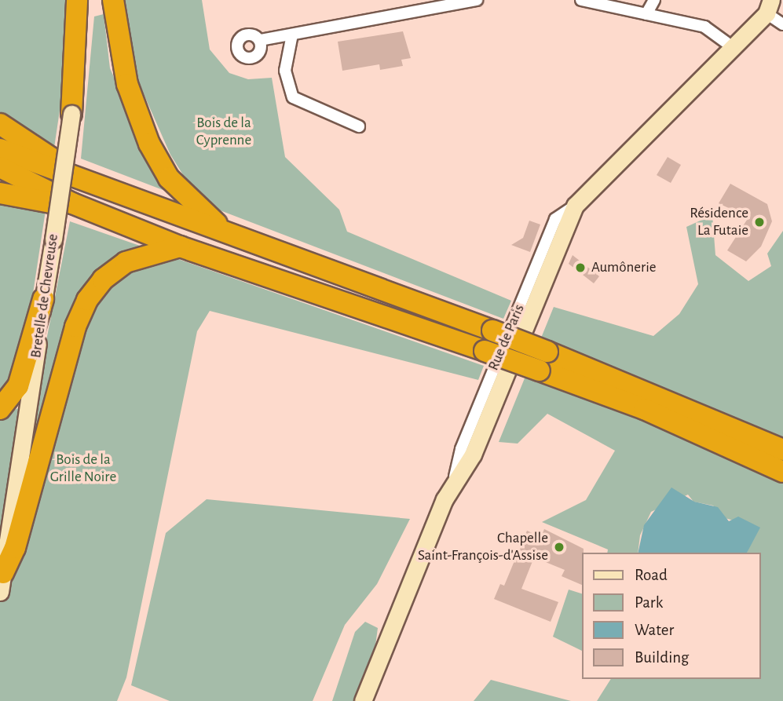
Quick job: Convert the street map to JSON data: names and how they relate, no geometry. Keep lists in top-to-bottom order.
{
  "streets": {
    "main road": ["Bretelle de Chevreuse", "Rue de Paris"]
  },
  "parks": ["Bois de la Cyprenne", "Bois de la Grille Noire"],
  "places": ["Résidence La Futaie", "Aumônerie", "Chapelle Saint-François-d'Assise"],
  "legend": [
    "Road",
    "Park",
    "Water",
    "Building"
  ]
}
